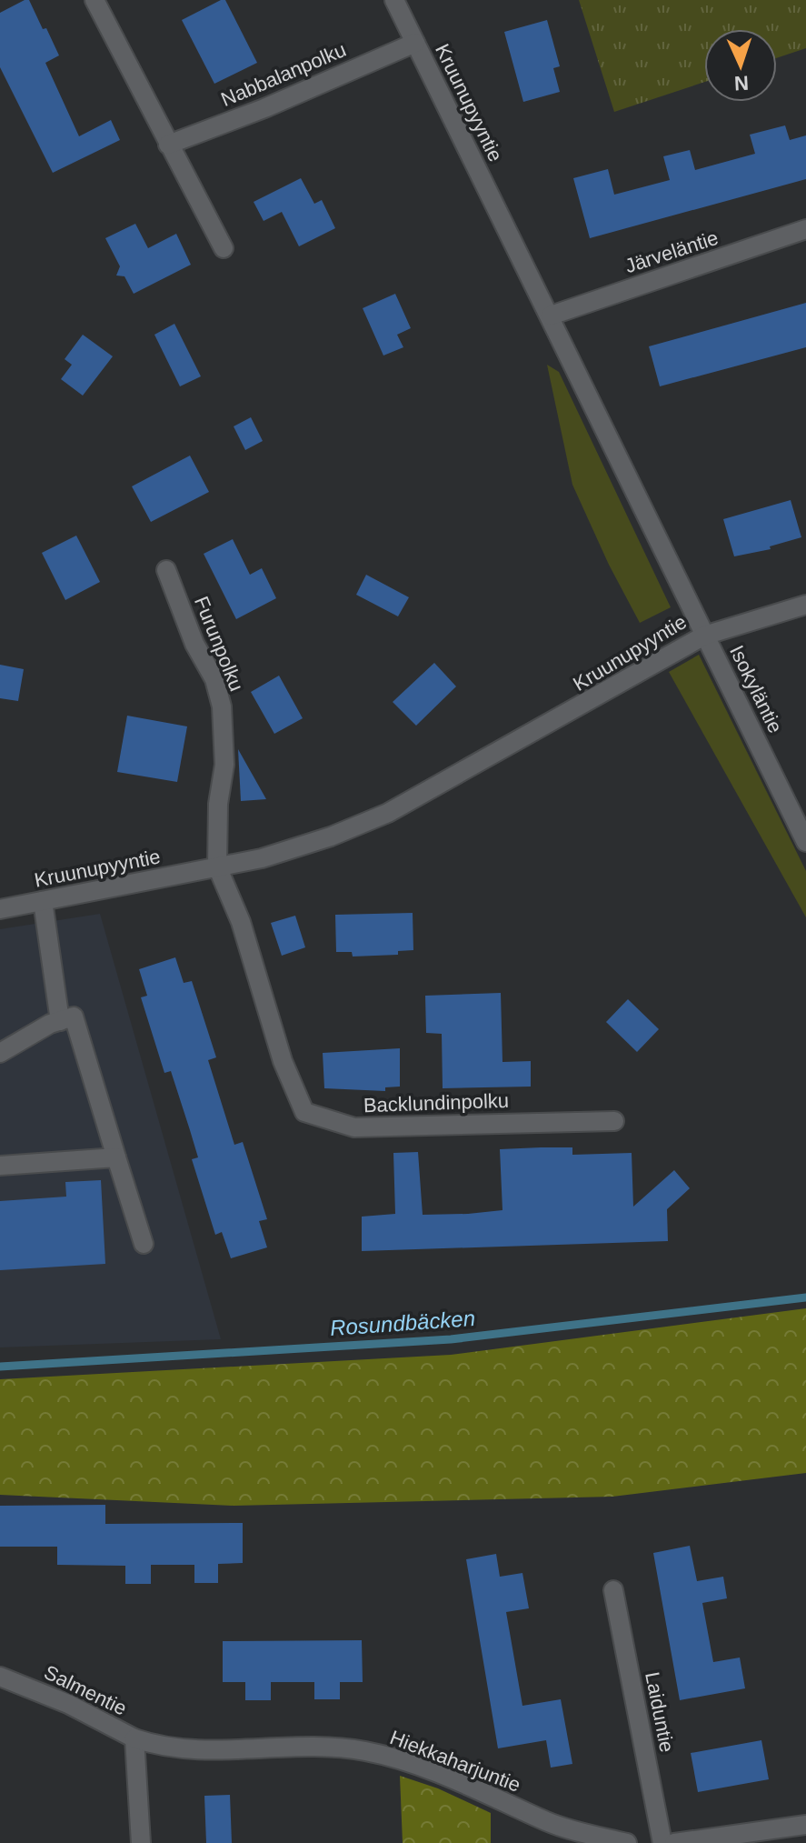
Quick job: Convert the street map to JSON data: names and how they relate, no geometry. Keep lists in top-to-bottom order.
{
  "streets": {
    "street": [
      "Nabbalanpolku",
      "Kruunupyyntie",
      "Järveläntie",
      "Furunpolku",
      "Isokyläntie",
      "Backlundinpolku",
      "Salmentie",
      "Laiduntie",
      "Hiekkaharjuntie"
    ]
  },
  "crossings": [
    ["Nabbalanpolku", "Kruunupyyntie"],
    ["Kruunupyyntie", "Järveläntie"],
    ["Kruunupyyntie", "Furunpolku"],
    ["Kruunupyyntie", "Isokyläntie"],
    ["Kruunupyyntie", "Backlundinpolku"],
    ["Furunpolku", "Backlundinpolku"],
    ["Salmentie", "Hiekkaharjuntie"]
  ],
  "water": ["Rosundbäcken"],
  "north": "bottom"
}
